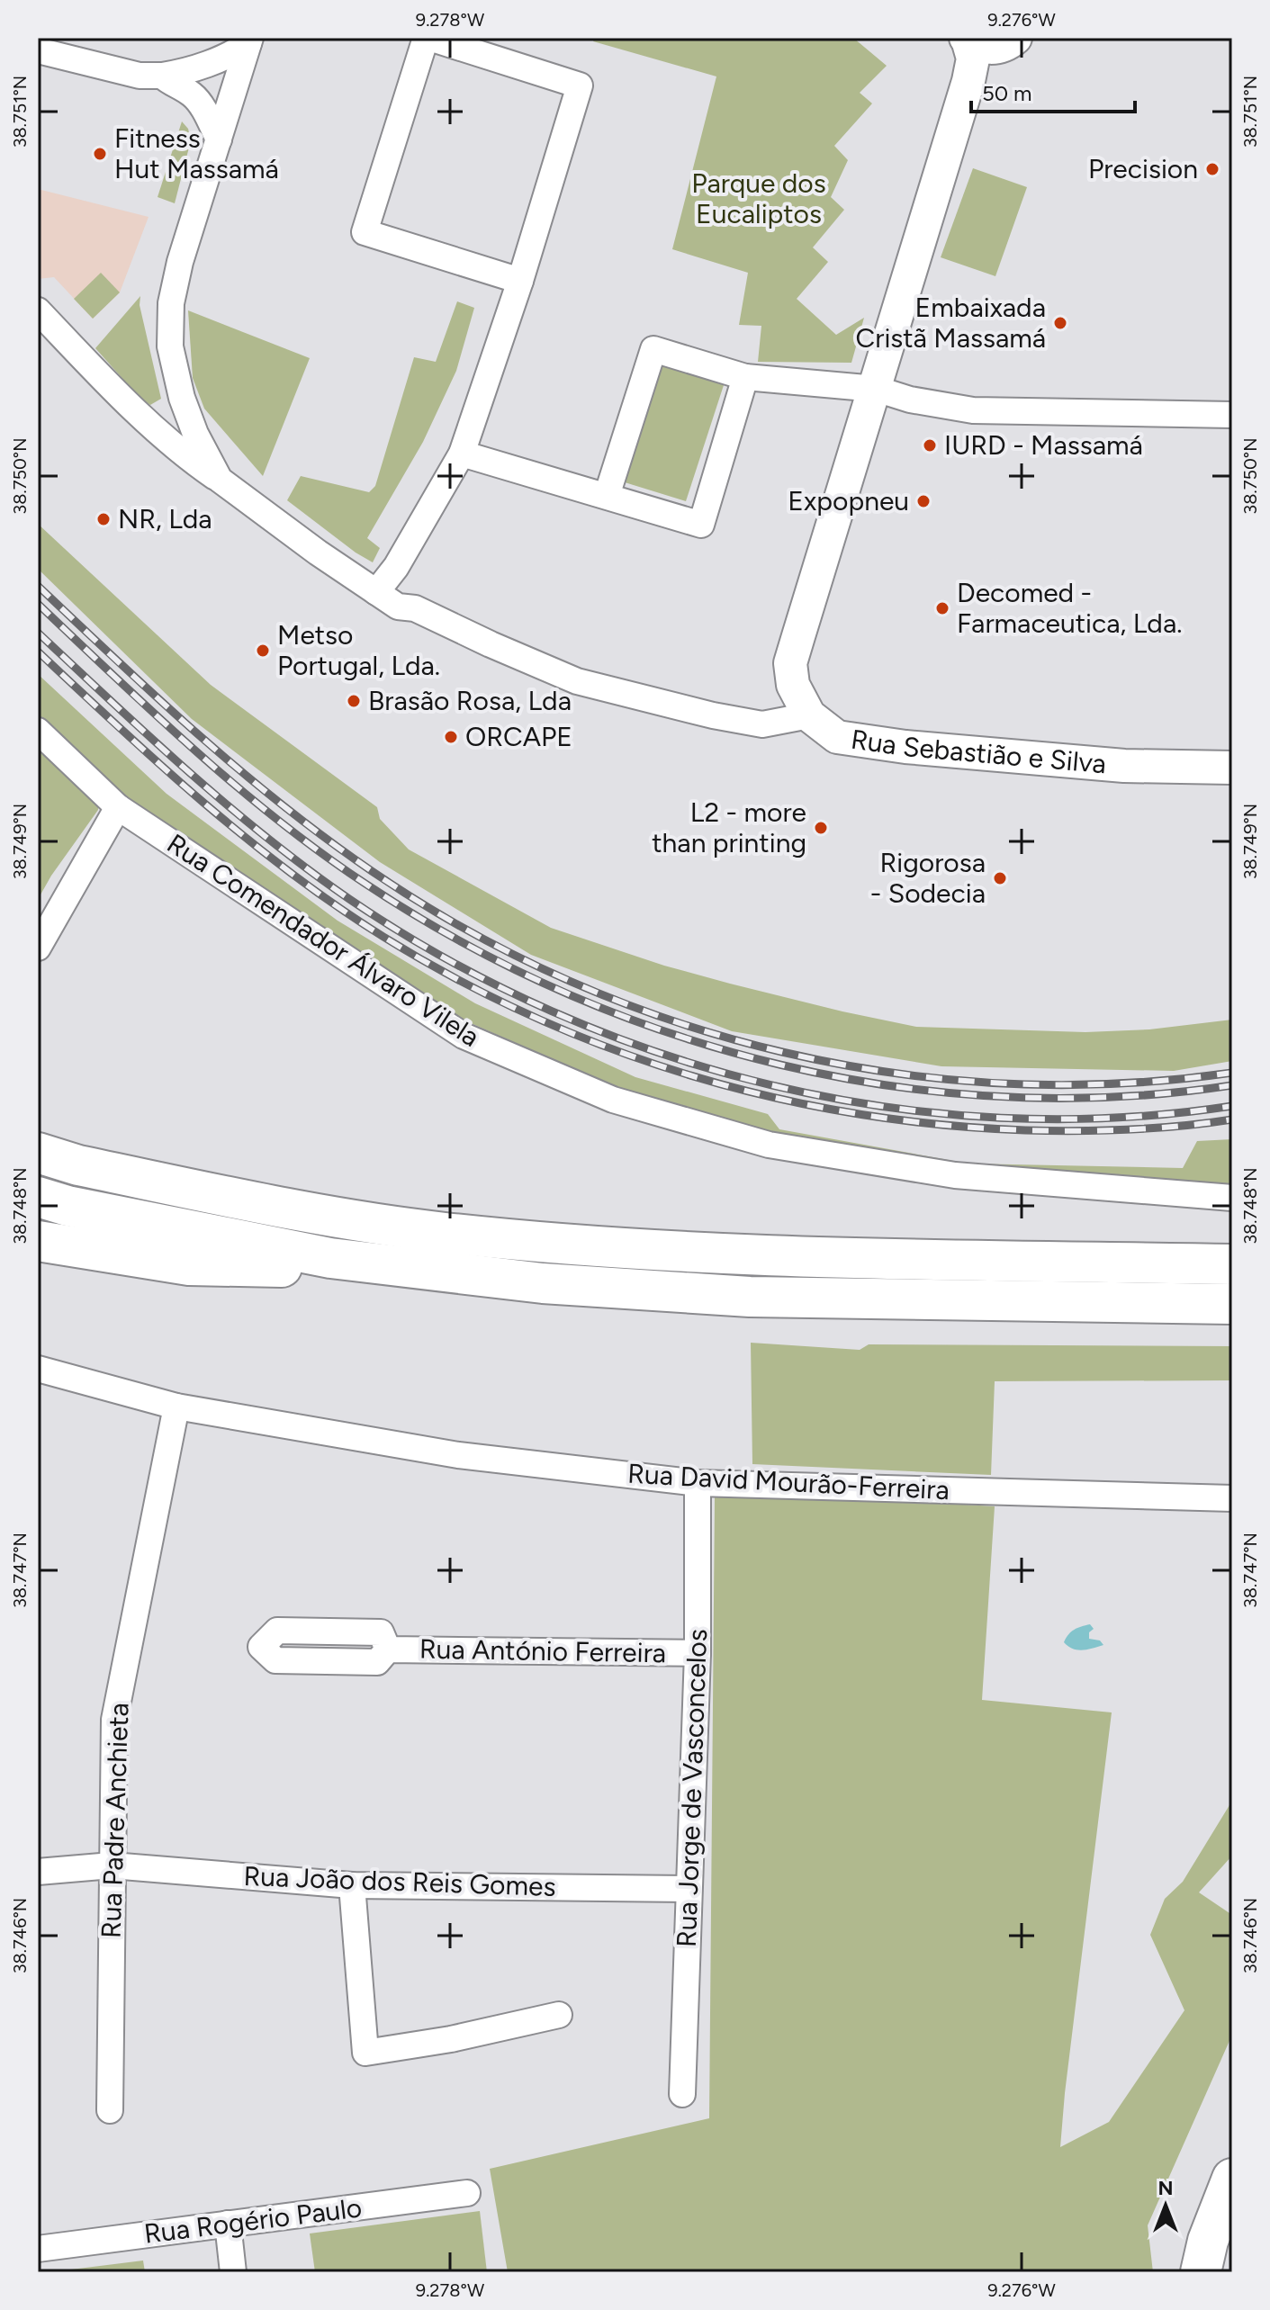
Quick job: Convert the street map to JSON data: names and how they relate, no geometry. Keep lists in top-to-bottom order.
{
  "streets": {
    "street": [
      "Rua Sebastião e Silva",
      "Rua Comendador Álvaro Vilela",
      "Rua David Mourão-Ferreira",
      "Rua António Ferreira",
      "Rua Jorge de Vasconcelos",
      "Rua Padre Anchieta",
      "Rua João dos Reis Gomes",
      "Rua Rogério Paulo"
    ]
  },
  "crossings": [
    ["Rua David Mourão-Ferreira", "Rua Jorge de Vasconcelos"],
    ["Rua David Mourão-Ferreira", "Rua Padre Anchieta"],
    ["Rua António Ferreira", "Rua Jorge de Vasconcelos"],
    ["Rua Jorge de Vasconcelos", "Rua João dos Reis Gomes"],
    ["Rua Padre Anchieta", "Rua João dos Reis Gomes"]
  ],
  "parks": ["Parque dos Eucaliptos"],
  "places": [
    "Fitness Hut Massamá",
    "Precision",
    "Embaixada Cristã Massamá",
    "IURD - Massamá",
    "Expopneu",
    "NR, Lda",
    "Decomed - Farmaceutica, Lda.",
    "Metso Portugal, Lda.",
    "Brasão Rosa, Lda",
    "ORCAPE",
    "L2 - more than printing",
    "Rigorosa - Sodecia"
  ],
  "scale_bar": "50 m",
  "north": "top",
  "coordinates": [
    "9.278°W",
    "9.276°W",
    "38.751°N",
    "38.750°N",
    "38.749°N",
    "38.748°N",
    "38.747°N",
    "38.746°N"
  ]
}
